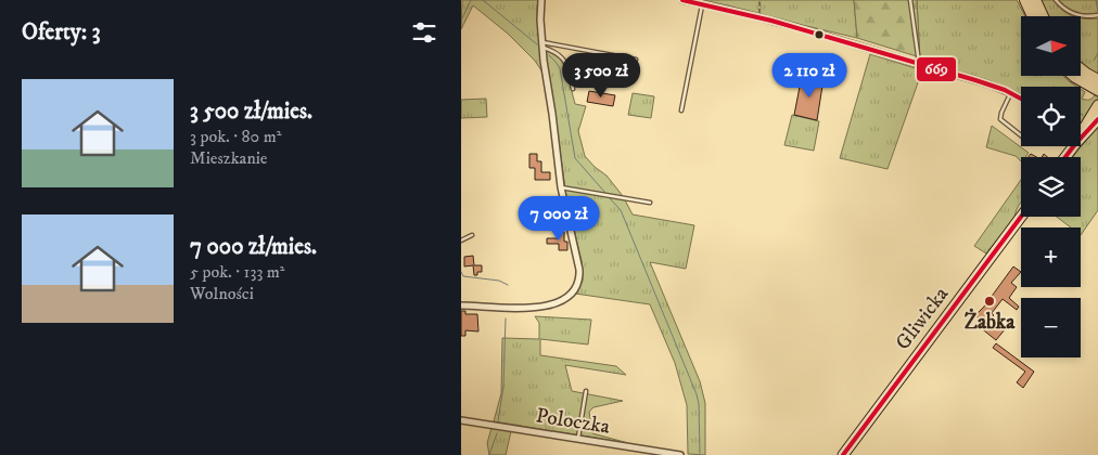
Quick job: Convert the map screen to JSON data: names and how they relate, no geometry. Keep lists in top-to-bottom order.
{
  "streets": {
    "main road": ["Gliwicka"],
    "street": ["Poloczka"]
  },
  "places": ["Żabka"],
  "lines": ["transit line 669"],
  "north": "right",
  "page": {
    "heading": "Oferty: 3",
    "map_buttons": ["+", "−"],
    "price": ["3 500 zł", "2 110 zł", "7 000 zł"],
    "list": [
      {
        "name": "3 500 zł/mies.",
        "note": "3 pok. · 80 m² · Mieszkanie"
      },
      {
        "name": "7 000 zł/mies.",
        "note": "5 pok. · 133 m² · Wolności"
      }
    ]
  }
}
